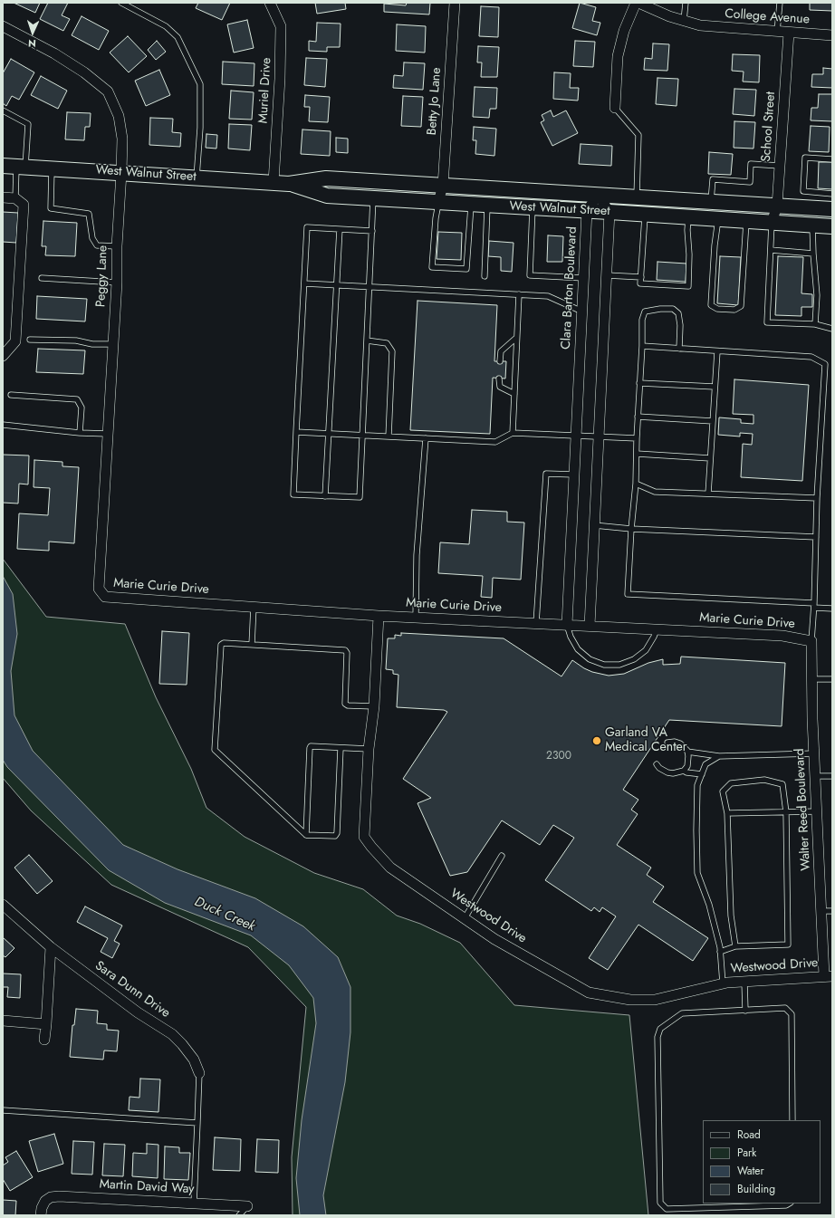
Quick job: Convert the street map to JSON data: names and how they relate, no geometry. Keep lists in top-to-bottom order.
{
  "streets": {
    "main road": ["West Walnut Street"],
    "street": [
      "College Avenue",
      "Muriel Drive",
      "Betty Jo Lane",
      "School Street",
      "Peggy Lane",
      "Clara Barton Boulevard",
      "Marie Curie Drive",
      "Walter Reed Boulevard",
      "Westwood Drive",
      "Sara Dunn Drive",
      "Martin David Way"
    ]
  },
  "crossings": [
    ["College Avenue", "School Street"],
    ["Muriel Drive", "West Walnut Street"],
    ["Betty Jo Lane", "West Walnut Street"],
    ["School Street", "West Walnut Street"],
    ["West Walnut Street", "Peggy Lane"],
    ["West Walnut Street", "Clara Barton Boulevard"],
    ["Peggy Lane", "Marie Curie Drive"],
    ["Clara Barton Boulevard", "Marie Curie Drive"],
    ["Marie Curie Drive", "Walter Reed Boulevard"],
    ["Marie Curie Drive", "Westwood Drive"],
    ["Walter Reed Boulevard", "Westwood Drive"],
    ["Sara Dunn Drive", "Martin David Way"]
  ],
  "water": ["Duck Creek"],
  "places": ["Garland VA Medical Center"],
  "house_numbers": ["2300"],
  "legend": [
    "Road",
    "Park",
    "Water",
    "Building"
  ],
  "north": "bottom"
}
